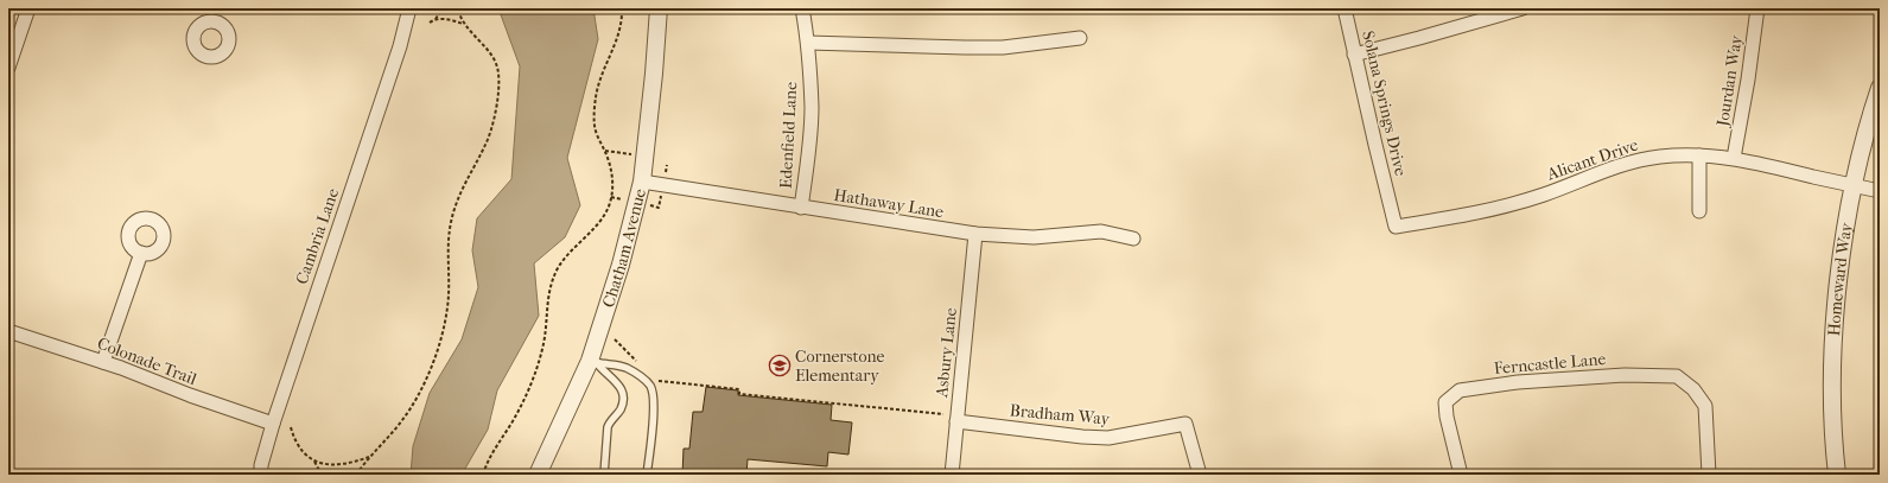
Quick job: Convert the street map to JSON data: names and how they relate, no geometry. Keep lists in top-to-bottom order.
{
  "streets": {
    "street": [
      "Jourdan Way",
      "Solana Springs Drive",
      "Edenfield Lane",
      "Alicant Drive",
      "Hathaway Lane",
      "Cambria Lane",
      "Chatham Avenue",
      "Homeward Way",
      "Asbury Lane",
      "Colonade Trail",
      "Ferncastle Lane",
      "Bradham Way"
    ]
  },
  "crossings": [
    ["Jourdan Way", "Alicant Drive"],
    ["Solana Springs Drive", "Alicant Drive"],
    ["Edenfield Lane", "Hathaway Lane"],
    ["Alicant Drive", "Homeward Way"],
    ["Hathaway Lane", "Chatham Avenue"],
    ["Hathaway Lane", "Asbury Lane"],
    ["Cambria Lane", "Colonade Trail"],
    ["Asbury Lane", "Bradham Way"]
  ],
  "places": {
    "school or university": ["Cornerstone Elementary"]
  }
}
